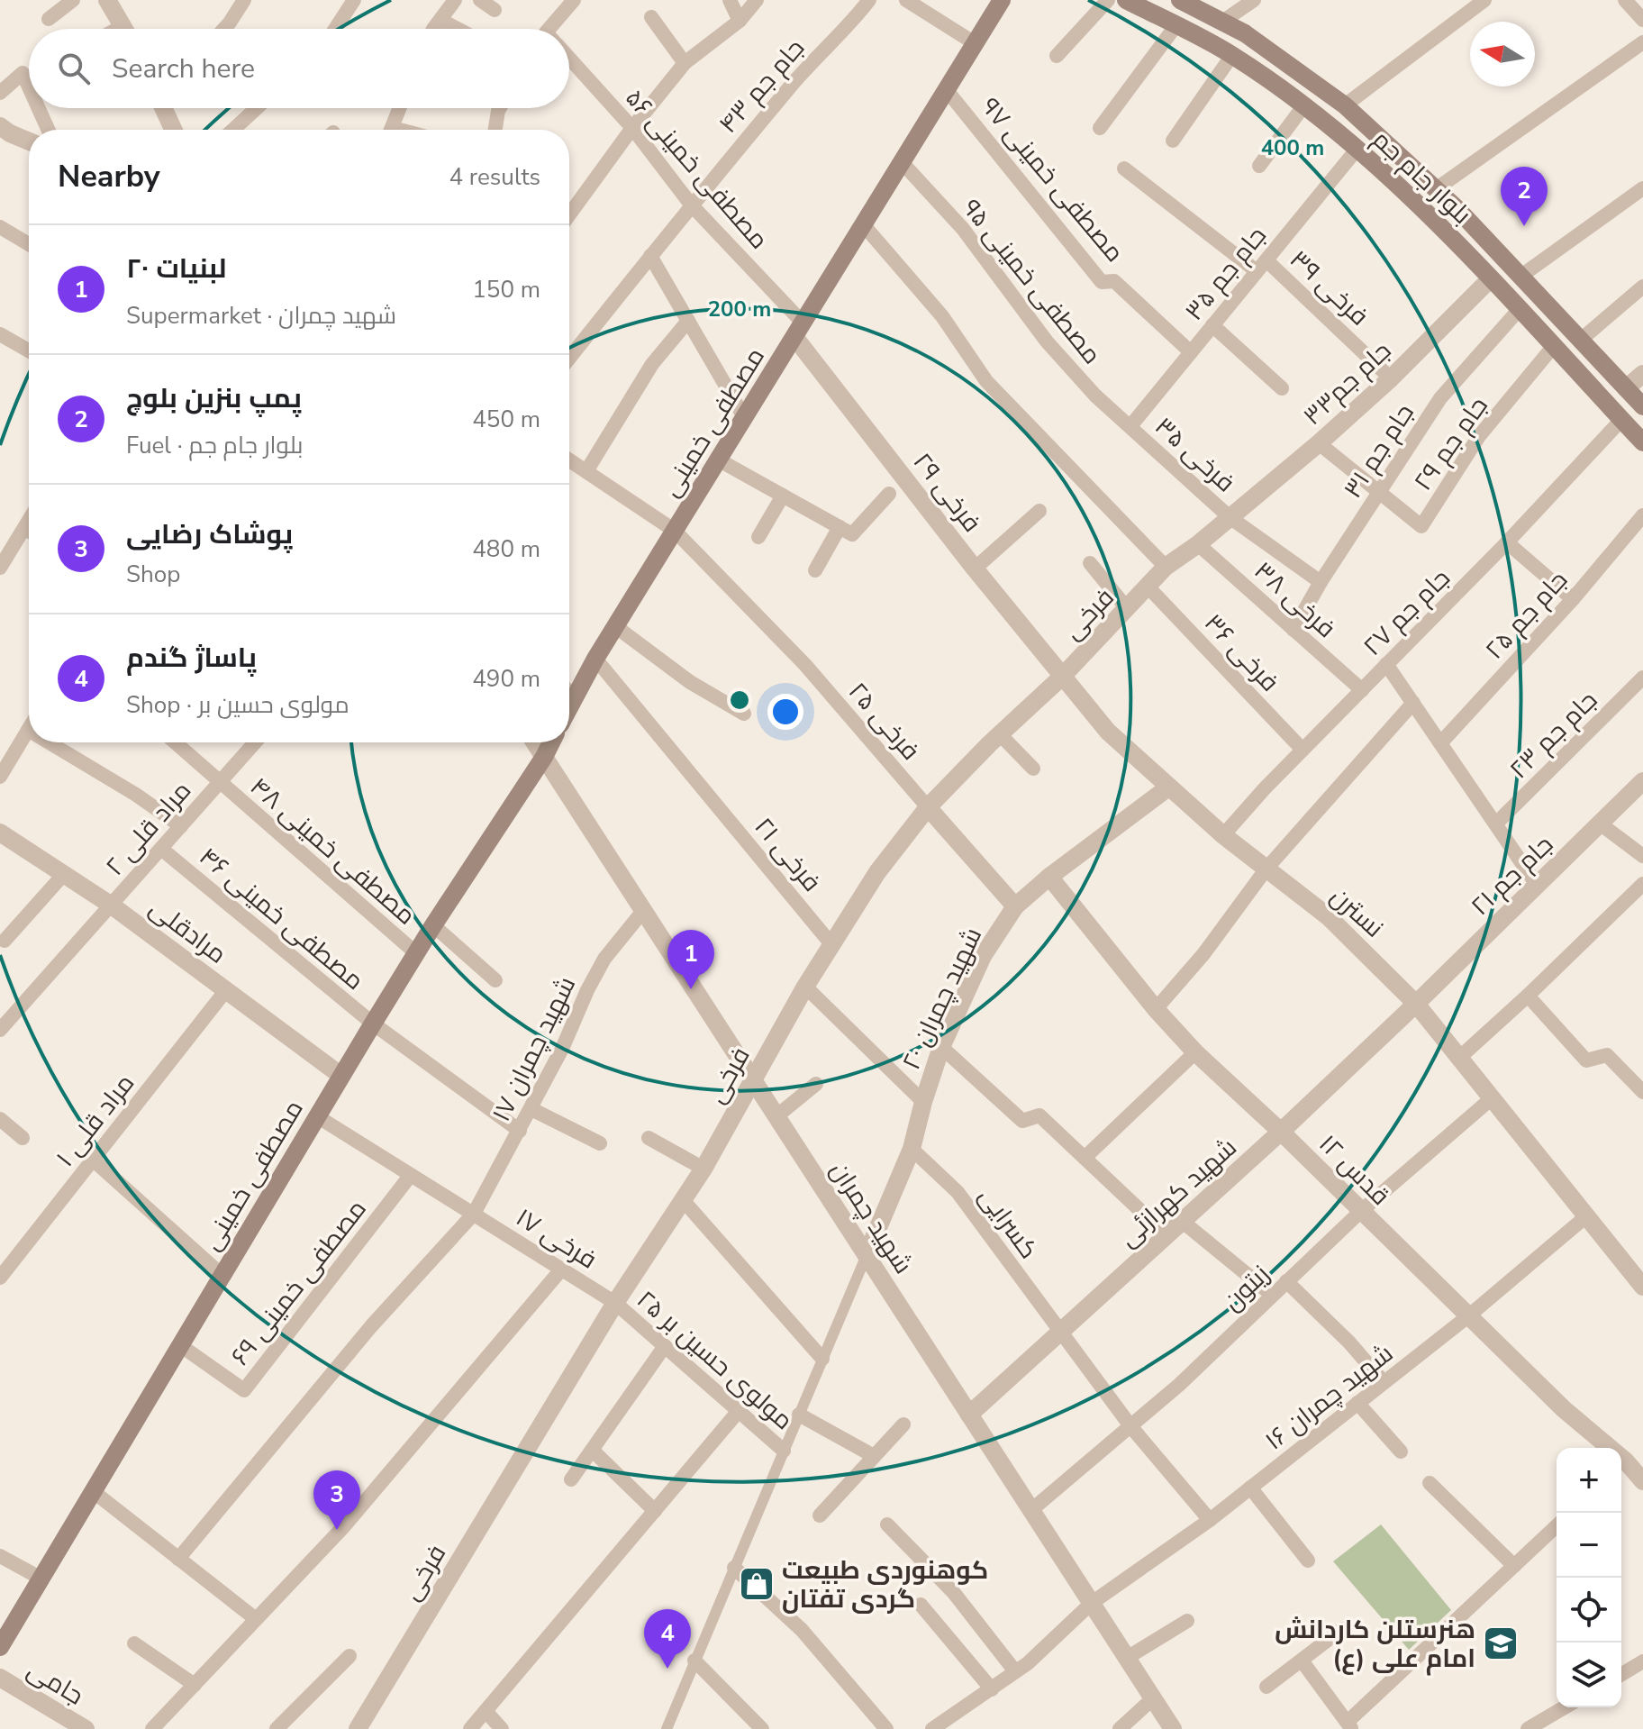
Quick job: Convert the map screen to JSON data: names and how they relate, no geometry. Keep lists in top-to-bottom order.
{
  "streets": {
    "main road": ["بلوار جام جم", "مصطفی خمینی"],
    "street": [
      "جام جم ۴۳",
      "مصطفی خمینی ۵۶",
      "مصطفی خمینی ۹۷",
      "جام جم ۳۵",
      "مصطفی خمینی ۹۵",
      "فرخی ۳۹",
      "جام جم۳۳",
      "جام جم ۲۹",
      "جام جم ۳۱",
      "فرخی ۳۵",
      "فرخی ۲۹",
      "فرخی ۳۸",
      "جام جم ۲۷",
      "فرخی",
      "جام جم ۲۵",
      "فرخی ۳۶",
      "فرخی ۲۵",
      "جام جم ۲۳",
      "مراد قلی ۲",
      "مصطفی خمینی ۴۸",
      "فرخی ۲۱",
      "جام جم ۲۱",
      "نسترن",
      "مصطفی خمینی ۴۶",
      "مرادقلی",
      "شهید چمران ۲۰",
      "شهید چمران ۱۷",
      "مراد قلی ۱",
      "قدس ۱۲",
      "شهید کهرازئی",
      "شهید چمران",
      "کسرایی",
      "فرخی ۱۷",
      "مصطفی خمینی ۶۹",
      "زیتون",
      "مولوی حسین بر ۲۵",
      "شهید چمران ۱۶",
      "جامی"
    ]
  },
  "crossings": [
    ["جام جم ۴۳", "مصطفی خمینی ۵۶"],
    ["مصطفی خمینی ۵۶", "مصطفی خمینی"],
    ["مصطفی خمینی ۵۶", "فرخی ۲۹"],
    ["بلوار جام جم", "جام جم ۳۵"],
    ["بلوار جام جم", "جام جم۳۳"],
    ["بلوار جام جم", "جام جم ۲۹"],
    ["بلوار جام جم", "جام جم ۳۱"],
    ["بلوار جام جم", "جام جم ۲۷"],
    ["مصطفی خمینی ۹۷", "جام جم ۳۵"],
    ["مصطفی خمینی ۹۷", "مصطفی خمینی"],
    ["جام جم ۳۵", "مصطفی خمینی ۹۵"],
    ["جام جم ۳۵", "فرخی ۳۹"],
    ["جام جم ۳۵", "فرخی ۳۵"],
    ["مصطفی خمینی ۹۵", "مصطفی خمینی"],
    ["مصطفی خمینی ۹۵", "فرخی ۳۵"],
    ["فرخی ۳۹", "جام جم۳۳"],
    ["جام جم۳۳", "فرخی ۳۵"],
    ["جام جم۳۳", "فرخی"],
    ["مصطفی خمینی", "فرخی ۲۹"],
    ["مصطفی خمینی", "فرخی ۲۵"],
    ["مصطفی خمینی", "مصطفی خمینی ۴۸"],
    ["مصطفی خمینی", "فرخی ۲۱"],
    ["مصطفی خمینی", "مصطفی خمینی ۴۶"],
    ["مصطفی خمینی", "مرادقلی"],
    ["مصطفی خمینی", "شهید چمران"],
    ["مصطفی خمینی", "فرخی ۱۷"],
    ["مصطفی خمینی", "مصطفی خمینی ۶۹"],
    ["جام جم ۲۹", "جام جم ۳۱"],
    ["جام جم ۳۱", "فرخی ۳۵"],
    ["جام جم ۳۱", "فرخی ۳۸"],
    ["فرخی ۳۵", "فرخی"],
    ["فرخی ۲۹", "فرخی"],
    ["فرخی ۲۹", "نسترن"],
    ["فرخی ۳۸", "جام جم ۲۷"],
    ["فرخی ۳۸", "فرخی"],
    ["جام جم ۲۷", "فرخی ۳۶"],
    ["جام جم ۲۷", "نسترن"],
    ["فرخی", "فرخی ۳۶"],
    ["فرخی", "فرخی ۲۵"],
    ["فرخی", "فرخی ۲۱"],
    ["فرخی", "نسترن"],
    ["فرخی", "شهید چمران"],
    ["فرخی", "فرخی ۱۷"],
    ["فرخی", "مولوی حسین بر ۲۵"],
    ["مراد قلی ۲", "مصطفی خمینی ۴۸"],
    ["مراد قلی ۲", "مصطفی خمینی ۴۶"],
    ["مراد قلی ۲", "مرادقلی"],
    ["جام جم ۲۱", "نسترن"],
    ["جام جم ۲۱", "شهید کهرازئی"],
    ["نسترن", "شهید چمران ۲۰"],
    ["نسترن", "شهید کهرازئی"],
    ["نسترن", "زیتون"],
    ["نسترن", "شهید چمران ۱۶"],
    ["مصطفی خمینی ۴۶", "شهید چمران ۱۷"],
    ["مرادقلی", "مراد قلی ۱"],
    ["شهید چمران ۲۰", "قدس ۱۲"],
    ["شهید چمران ۲۰", "شهید چمران"],
    ["شهید چمران ۲۰", "کسرایی"],
    ["شهید چمران ۱۷", "شهید چمران"],
    ["شهید چمران ۱۷", "فرخی ۱۷"],
    ["قدس ۱۲", "شهید کهرازئی"],
    ["قدس ۱۲", "زیتون"],
    ["قدس ۱۲", "شهید چمران ۱۶"],
    ["شهید کهرازئی", "شهید چمران"],
    ["شهید کهرازئی", "کسرایی"],
    ["شهید چمران", "زیتون"],
    ["شهید چمران", "شهید چمران ۱۶"],
    ["کسرایی", "زیتون"],
    ["کسرایی", "شهید چمران ۱۶"],
    ["فرخی ۱۷", "مصطفی خمینی ۶۹"],
    ["فرخی ۱۷", "مولوی حسین بر ۲۵"]
  ],
  "places": {
    "shop": ["کوهنوردی طبیعت گردی تفتان"],
    "school or university": ["هنرستلن کاردانش امام علی (ع)"]
  },
  "north": "left",
  "page": {
    "search": "Search here",
    "heading": ["Nearby", "4 results"],
    "pins": [
      "2",
      "1",
      "3",
      "4"
    ],
    "list": [
      {
        "mark": "1",
        "name": "لبنیات ۲۰",
        "note": "Supermarket · شهید چمران",
        "value": "150 m"
      },
      {
        "mark": "2",
        "name": "پمپ بنزین بلوچ",
        "note": "Fuel · بلوار جام جم",
        "value": "450 m"
      },
      {
        "mark": "3",
        "name": "پوشاک رضایی",
        "note": "Shop",
        "value": "480 m"
      },
      {
        "mark": "4",
        "name": "پاساژ گندم",
        "note": "Shop · مولوی حسین بر",
        "value": "490 m"
      }
    ],
    "map_buttons": ["+", "−"]
  },
  "rings": ["400 m", "200 m"]
}
